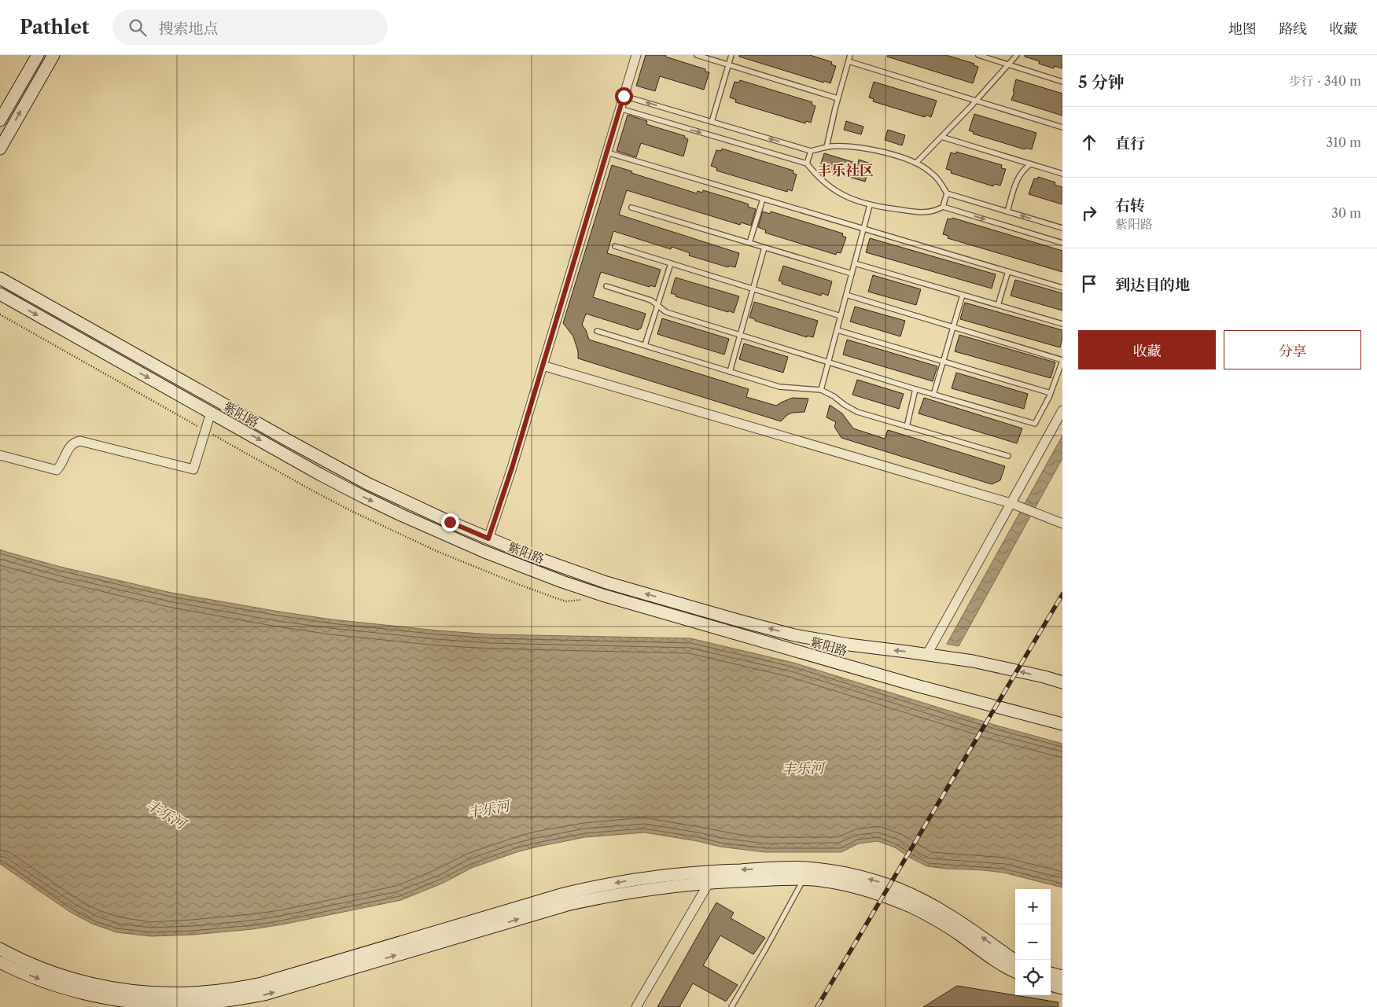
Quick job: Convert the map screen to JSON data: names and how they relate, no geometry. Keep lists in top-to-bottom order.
{
  "streets": {
    "main road": ["紫阳路"]
  },
  "districts": ["丰乐社区"],
  "water": ["丰乐河"],
  "page": {
    "header": "Pathlet",
    "search": "搜索地点",
    "nav": ["地图", "路线", "收藏"],
    "heading": ["5 分钟", "步行 · 340 m"],
    "list": [
      ["直行", "310 m"],
      ["右转", "紫阳路", "30 m"],
      "到达目的地"
    ],
    "buttons": ["收藏", "分享"],
    "map_buttons": ["+", "−"]
  }
}
